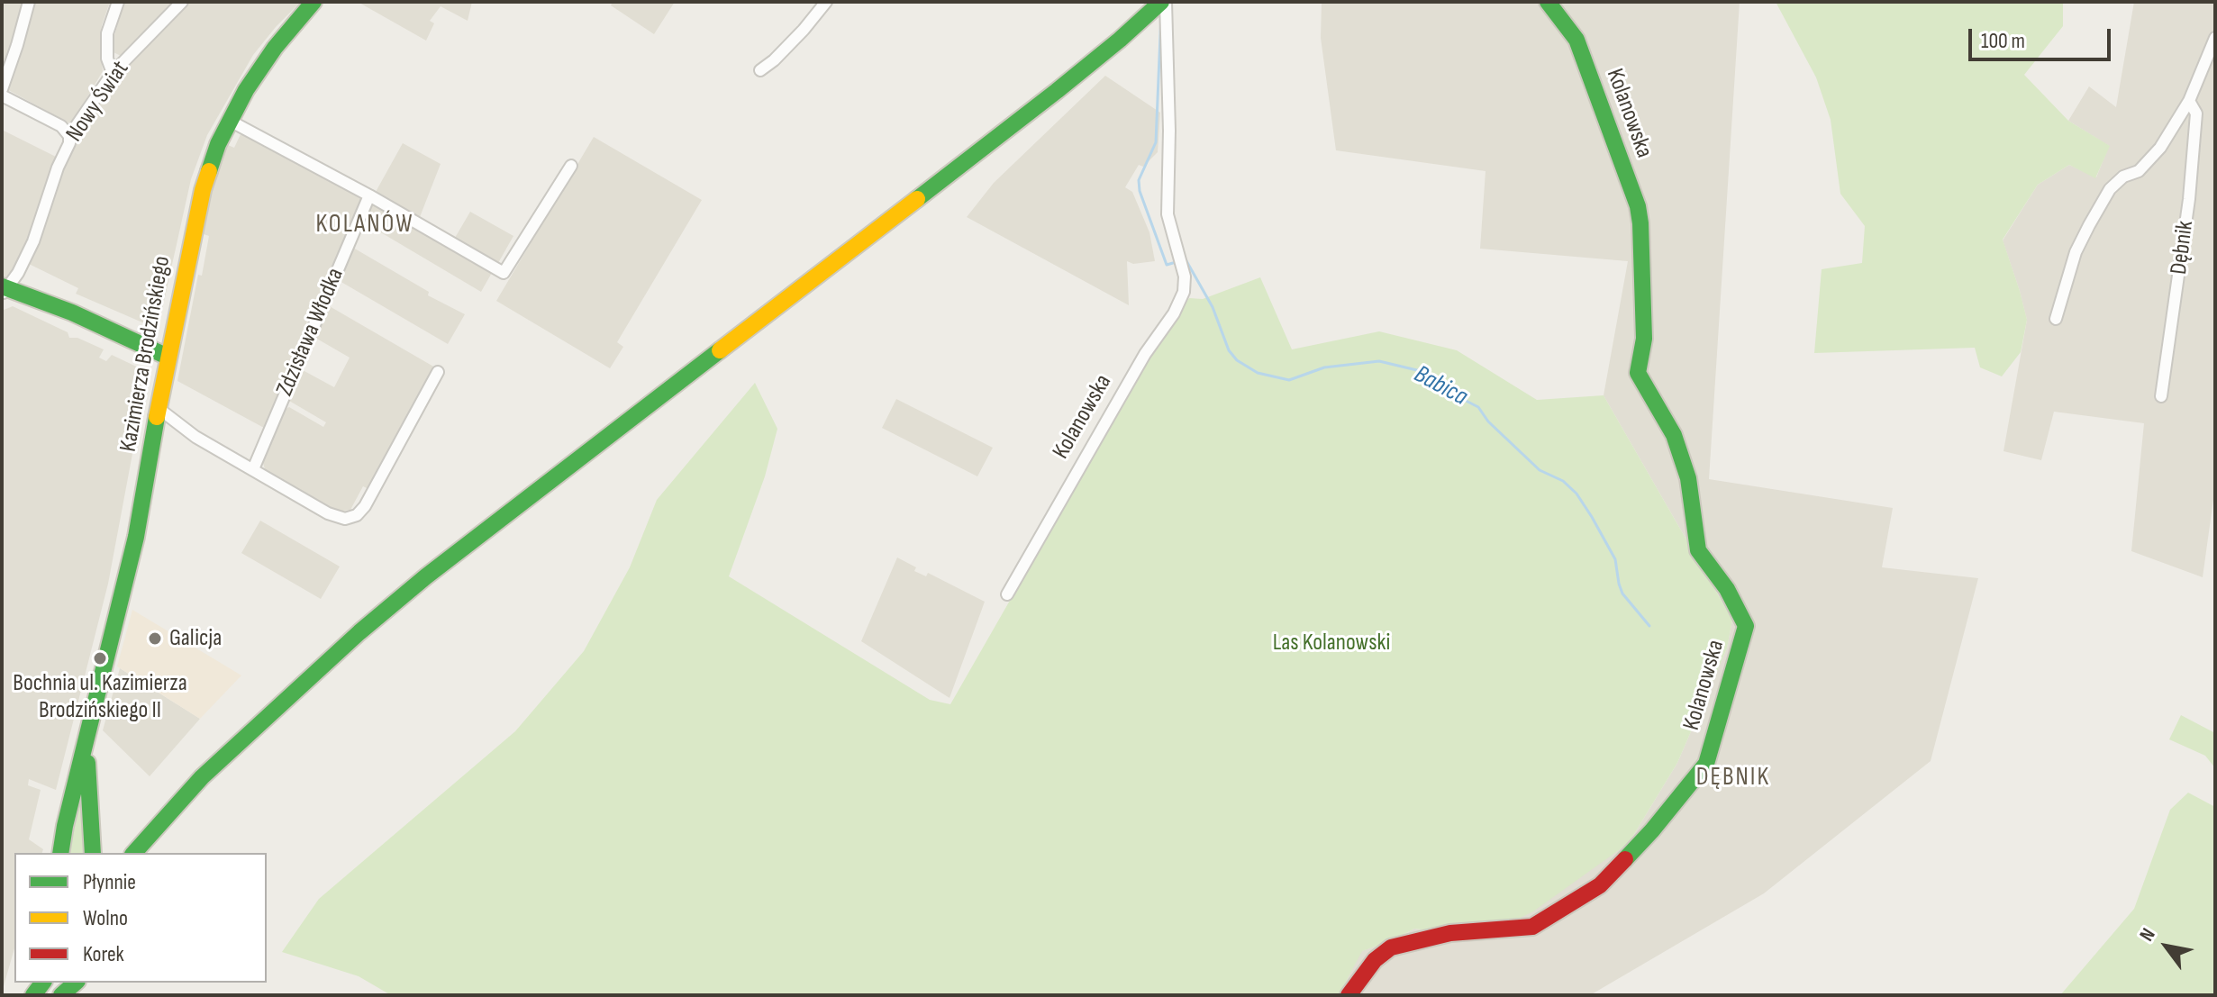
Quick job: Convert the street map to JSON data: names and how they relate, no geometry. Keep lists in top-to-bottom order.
{
  "streets": {
    "main road": ["Kolanowska", "Kazimierza Brodzińskiego"],
    "street": ["Nowy Świat", "Dębnik", "Zdzisława Włodka"]
  },
  "districts": ["KOLANÓW", "DĘBNIK"],
  "water": ["Babica"],
  "parks": ["Las Kolanowski"],
  "places": ["Galicja", "Bochnia ul. Kazimierza Brodzińskiego II"],
  "legend": ["Płynnie", "Wolno", "Korek"],
  "scale_bar": "100 m",
  "north": "top left"
}
